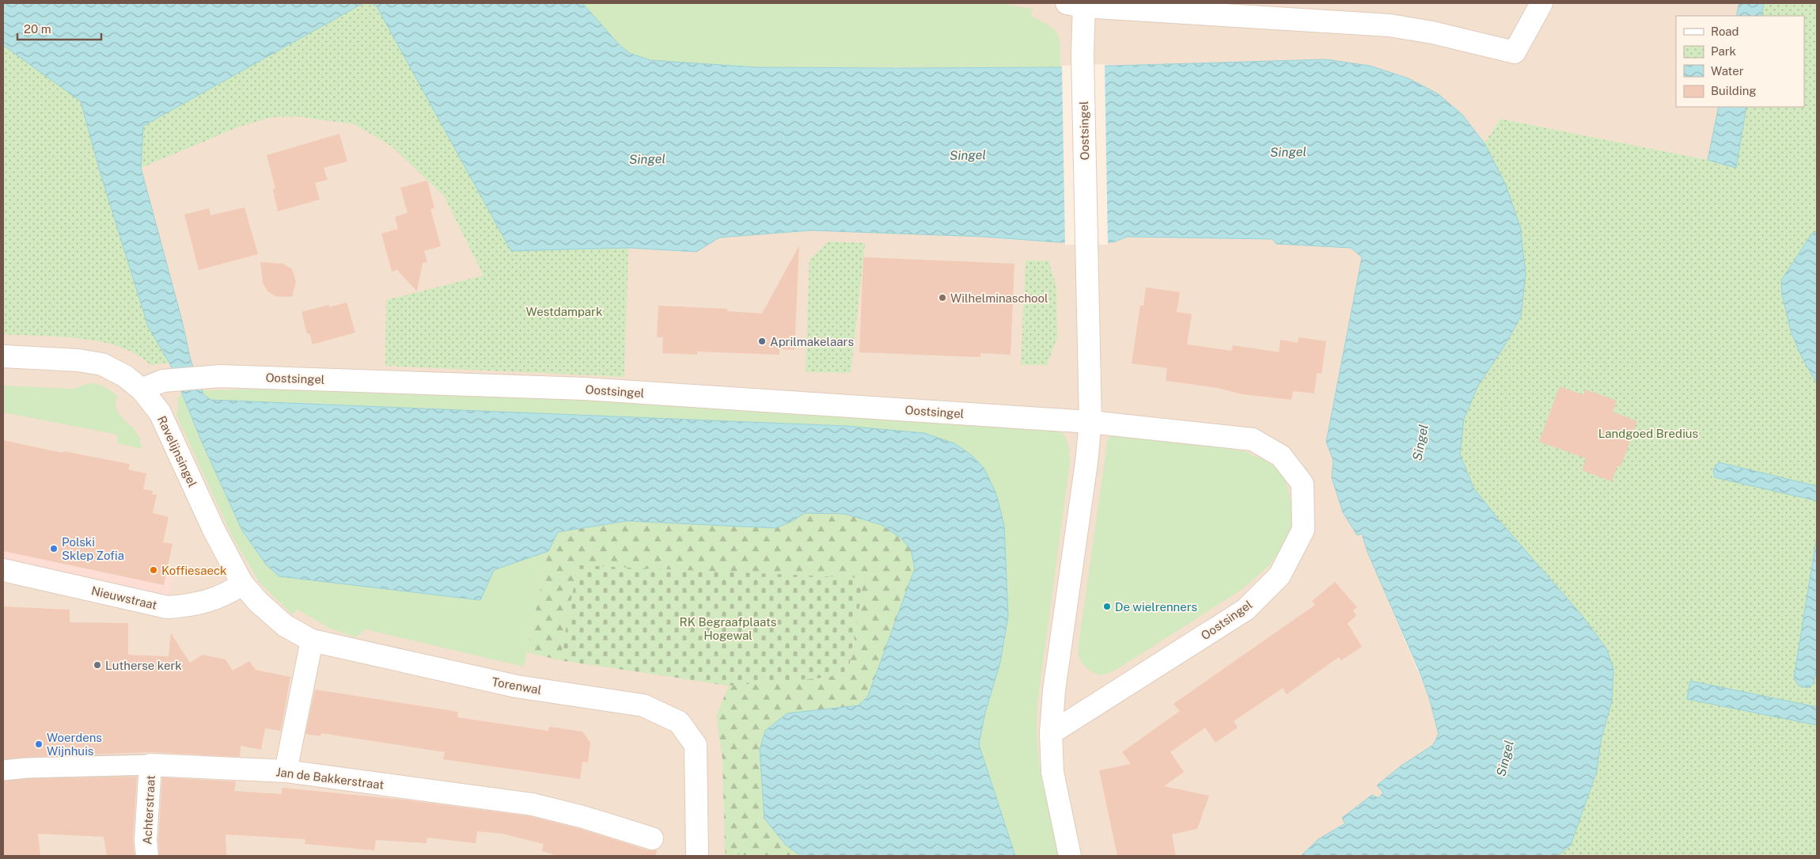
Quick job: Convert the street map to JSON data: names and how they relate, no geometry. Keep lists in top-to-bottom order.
{
  "streets": {
    "street": [
      "Oostsingel",
      "Ravelijnsingel",
      "Nieuwstraat",
      "Torenwal",
      "Jan de Bakkerstraat",
      "Achterstraat"
    ]
  },
  "crossings": [
    ["Oostsingel", "Ravelijnsingel"],
    ["Ravelijnsingel", "Nieuwstraat"],
    ["Ravelijnsingel", "Torenwal"],
    ["Nieuwstraat", "Torenwal"],
    ["Jan de Bakkerstraat", "Achterstraat"]
  ],
  "water": ["Singel"],
  "parks": ["Westdampark", "Landgoed Bredius", "RK Begraafplaats Hogewal"],
  "places": [
    "Wilhelminaschool",
    "Aprilmakelaars",
    "Polski Sklep Zofia",
    "Koffiesaeck",
    "De wielrenners",
    "Lutherse kerk",
    "Woerdens Wijnhuis"
  ],
  "legend": [
    "Road",
    "Park",
    "Water",
    "Building"
  ],
  "scale_bar": "20 m"
}
